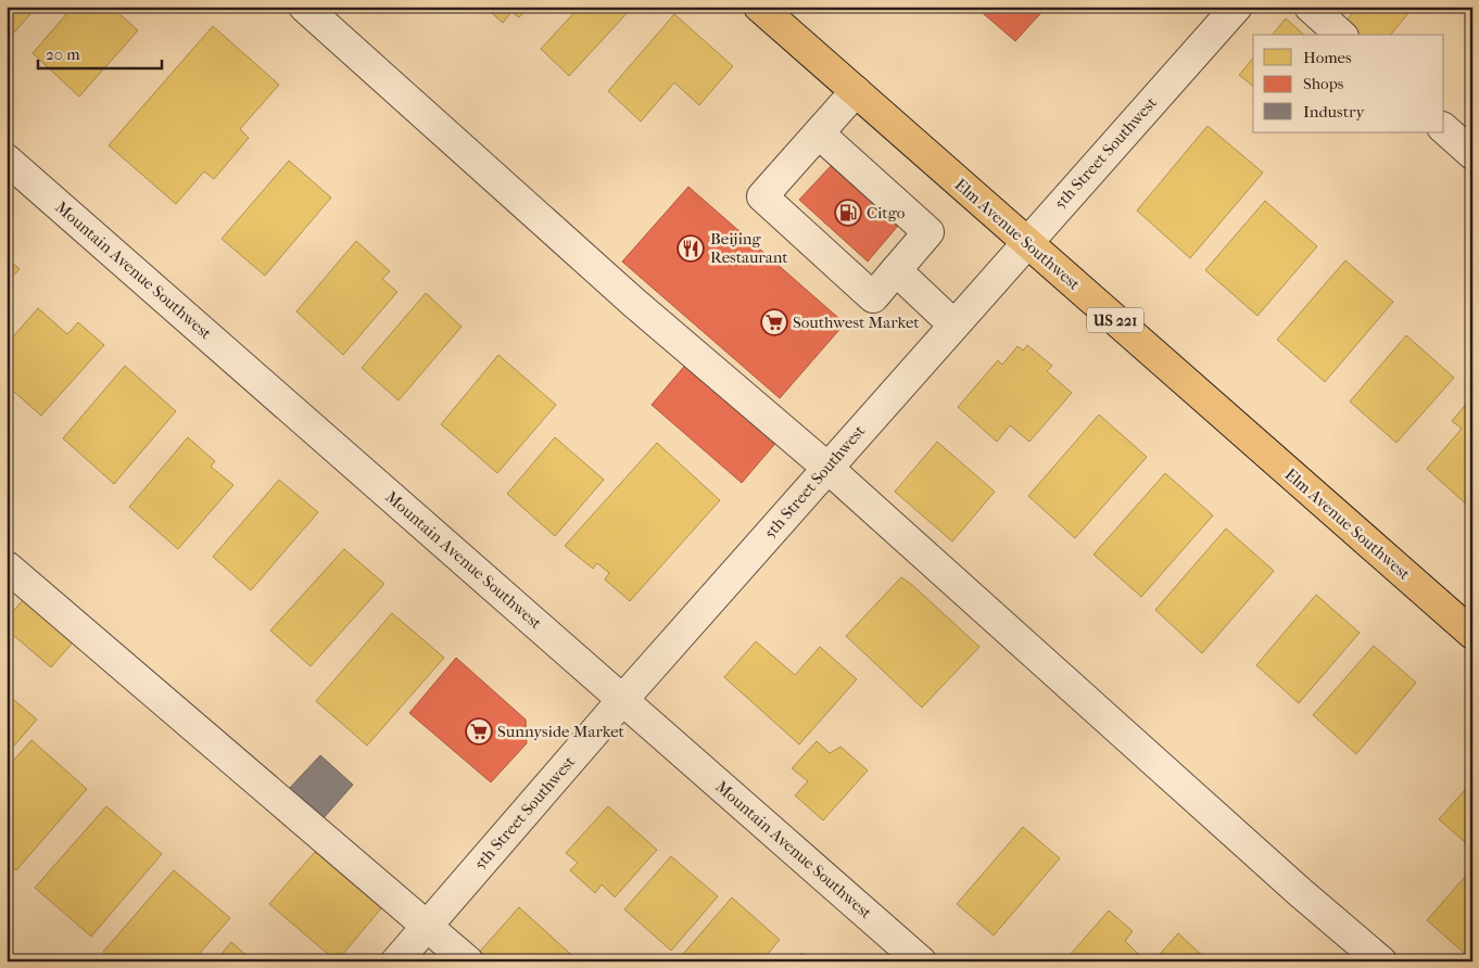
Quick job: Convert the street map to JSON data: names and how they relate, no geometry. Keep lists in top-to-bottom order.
{
  "streets": {
    "main road": ["Elm Avenue Southwest", "US 221"],
    "street": ["5th Street Southwest", "Mountain Avenue Southwest"]
  },
  "crossings": [
    ["5th Street Southwest", "Elm Avenue Southwest"],
    ["5th Street Southwest", "Mountain Avenue Southwest"]
  ],
  "places": {
    "fuel station": ["Citgo"],
    "restaurant": ["Beijing Restaurant"],
    "supermarket": ["Southwest Market", "Sunnyside Market"]
  },
  "legend": ["Homes", "Shops", "Industry"],
  "scale_bar": "20 m"
}
